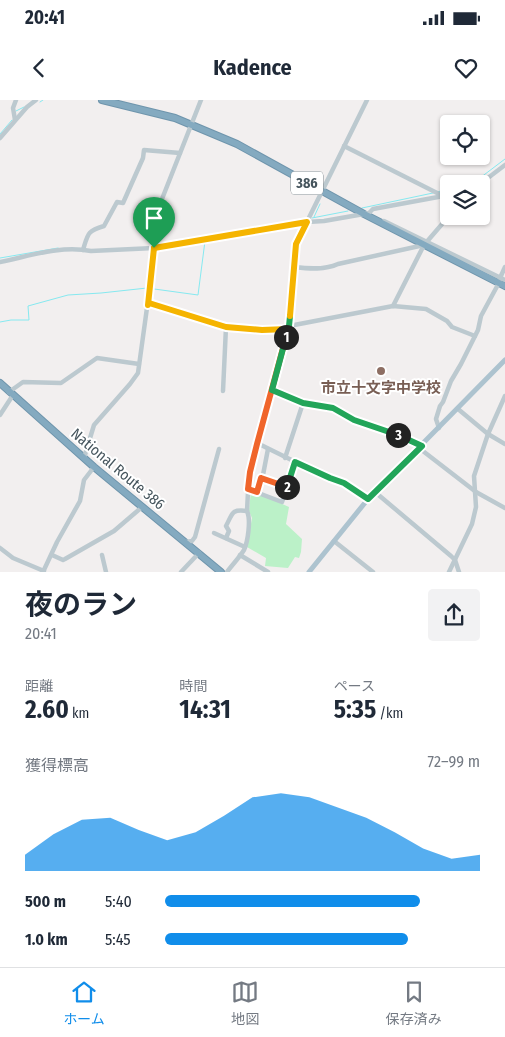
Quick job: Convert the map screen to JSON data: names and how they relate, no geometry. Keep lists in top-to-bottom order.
{
  "streets": {
    "highway": ["386", "National Route 386"]
  },
  "places": ["市立十文字中学校"],
  "page": {
    "status": "20:41",
    "header": "Kadence",
    "pins": ["1", "3", "2"],
    "heading": ["夜のラン", "20:41"],
    "stats": [
      ["距離", "2.60 km"],
      ["時間", "14:31"],
      ["ペース", "5:35 /km"]
    ],
    "chart": ["獲得標高", "72–99 m"],
    "list": [
      {
        "name": "500 m",
        "note": "5:40"
      },
      {
        "name": "1.0 km",
        "note": "5:45"
      }
    ],
    "tabs": ["ホーム", "地図", "保存済み"]
  }
}
